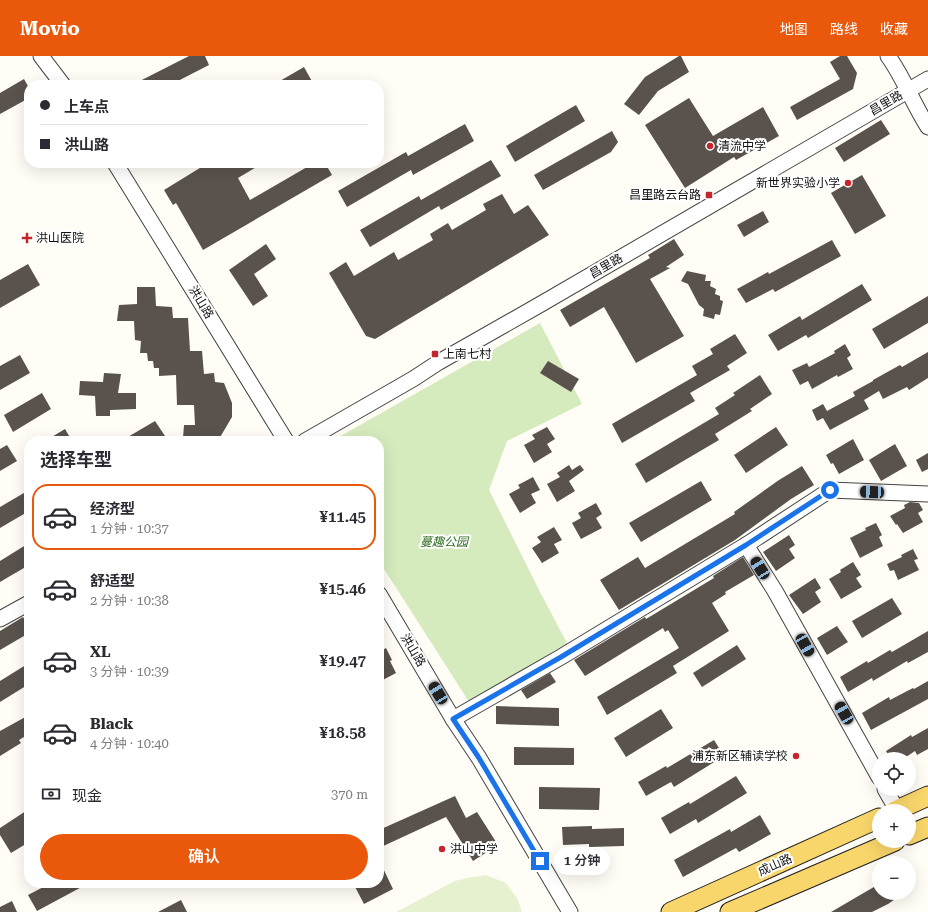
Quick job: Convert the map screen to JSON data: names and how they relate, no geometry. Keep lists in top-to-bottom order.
{
  "streets": {
    "main road": ["成山路"],
    "street": ["昌里路", "洪山路"]
  },
  "parks": ["蔓趣公园"],
  "places": {
    "other": [
      "清流中学",
      "新世界实验小学",
      "浦东新区辅读学校",
      "洪山中学"
    ],
    "transit": ["昌里路云台路", "上南七村"],
    "health": ["洪山医院"]
  },
  "page": {
    "header": "Movio",
    "nav": ["地图", "路线", "收藏"],
    "banner": ["上车点", "洪山路"],
    "heading": "选择车型",
    "list": [
      {
        "name": "经济型",
        "note": "1 分钟 · 10:37",
        "value": "¥11.45"
      },
      {
        "name": "舒适型",
        "note": "2 分钟 · 10:38",
        "value": "¥15.46"
      },
      {
        "name": "XL",
        "note": "3 分钟 · 10:39",
        "value": "¥19.47"
      },
      {
        "name": "Black",
        "note": "4 分钟 · 10:40",
        "value": "¥18.58"
      }
    ],
    "map_buttons": ["+", "−"],
    "pay": ["现金", "370 m"],
    "buttons": "确认",
    "bubble": "1 分钟"
  }
}
